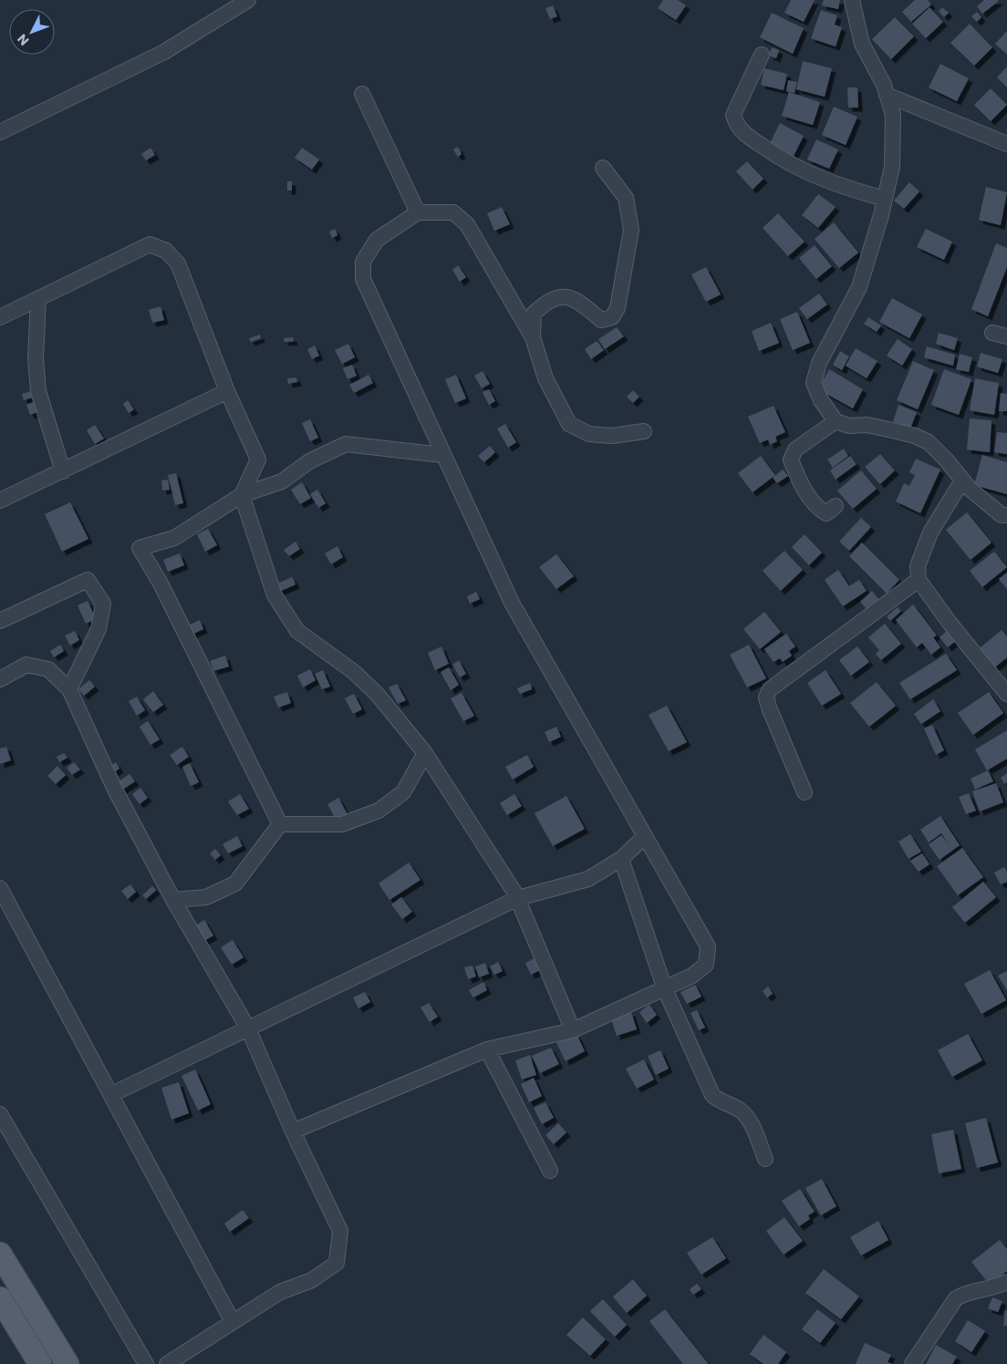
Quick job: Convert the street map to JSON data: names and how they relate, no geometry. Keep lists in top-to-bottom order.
{
  "north": "bottom left"
}
